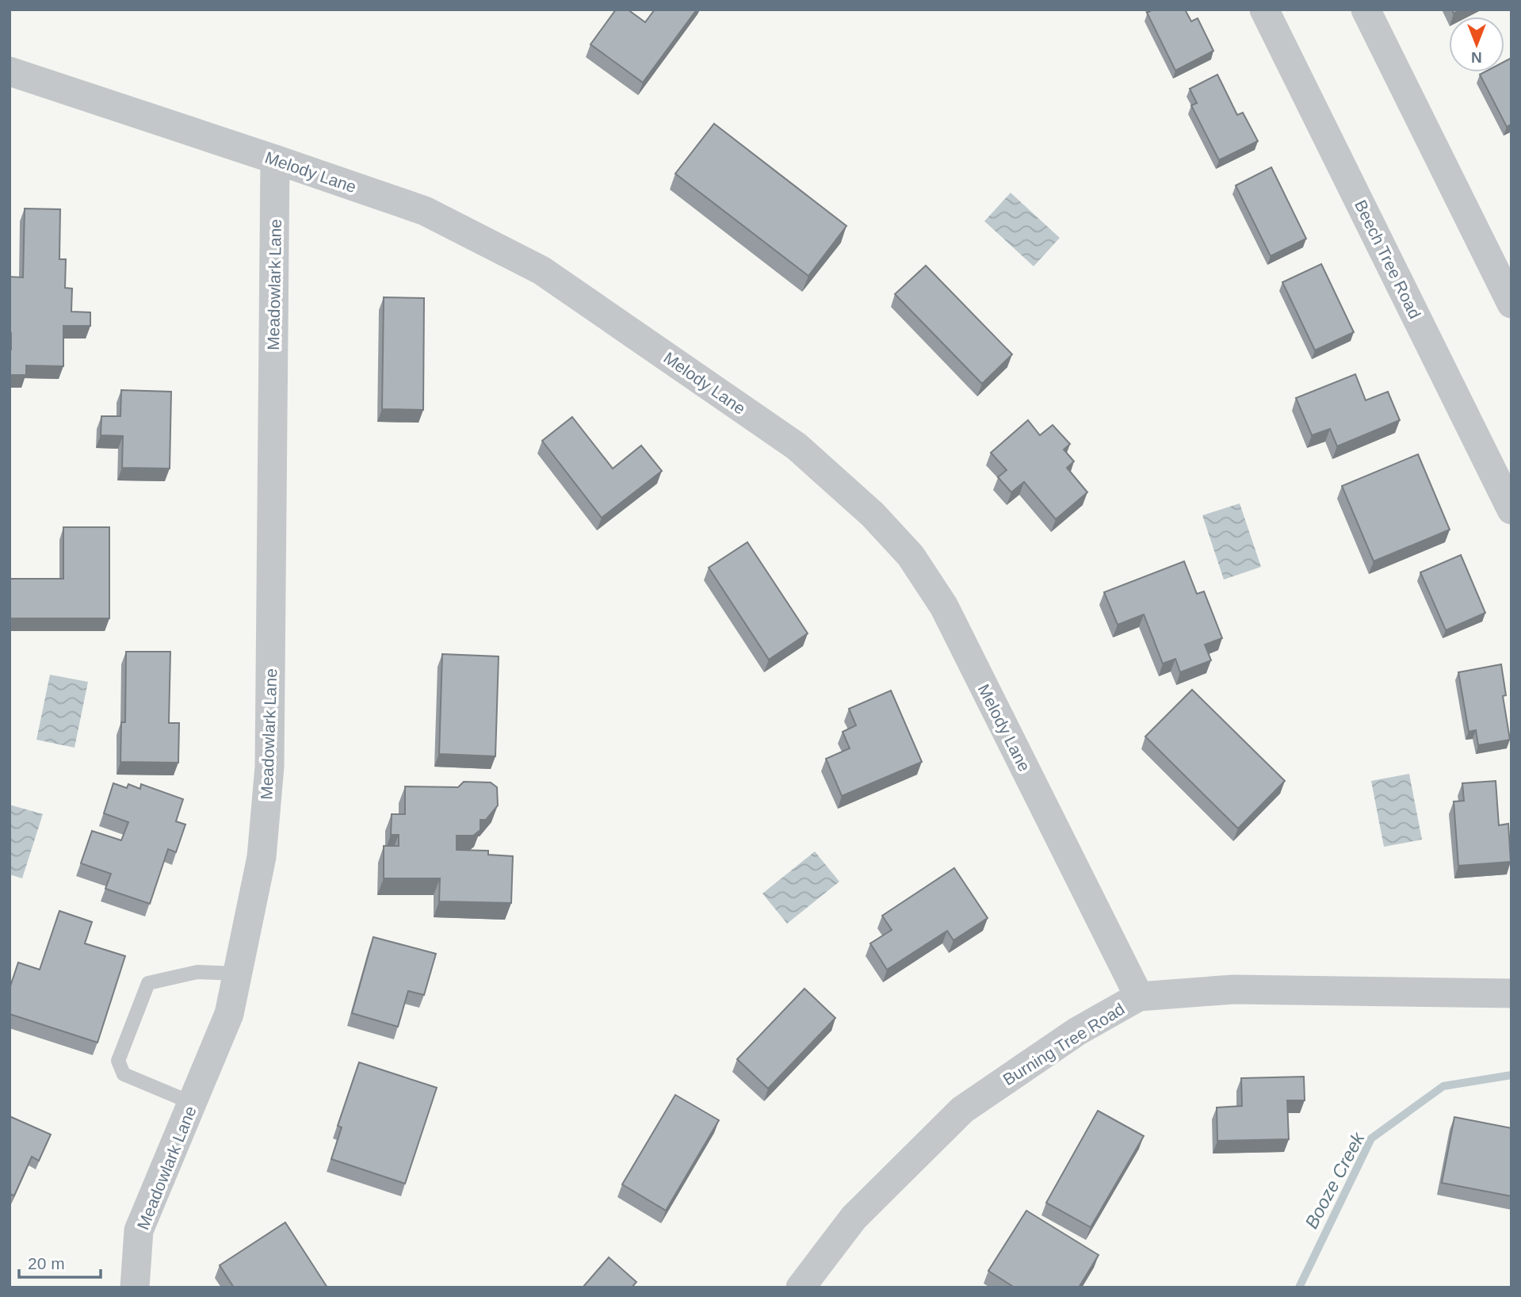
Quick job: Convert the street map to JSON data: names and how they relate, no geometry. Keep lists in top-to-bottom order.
{
  "streets": {
    "street": [
      "Melody Lane",
      "Beech Tree Road",
      "Meadowlark Lane",
      "Burning Tree Road"
    ]
  },
  "crossings": [
    ["Melody Lane", "Meadowlark Lane"],
    ["Melody Lane", "Burning Tree Road"]
  ],
  "water": ["Booze Creek"],
  "scale_bar": "20 m",
  "north": "bottom"
}
